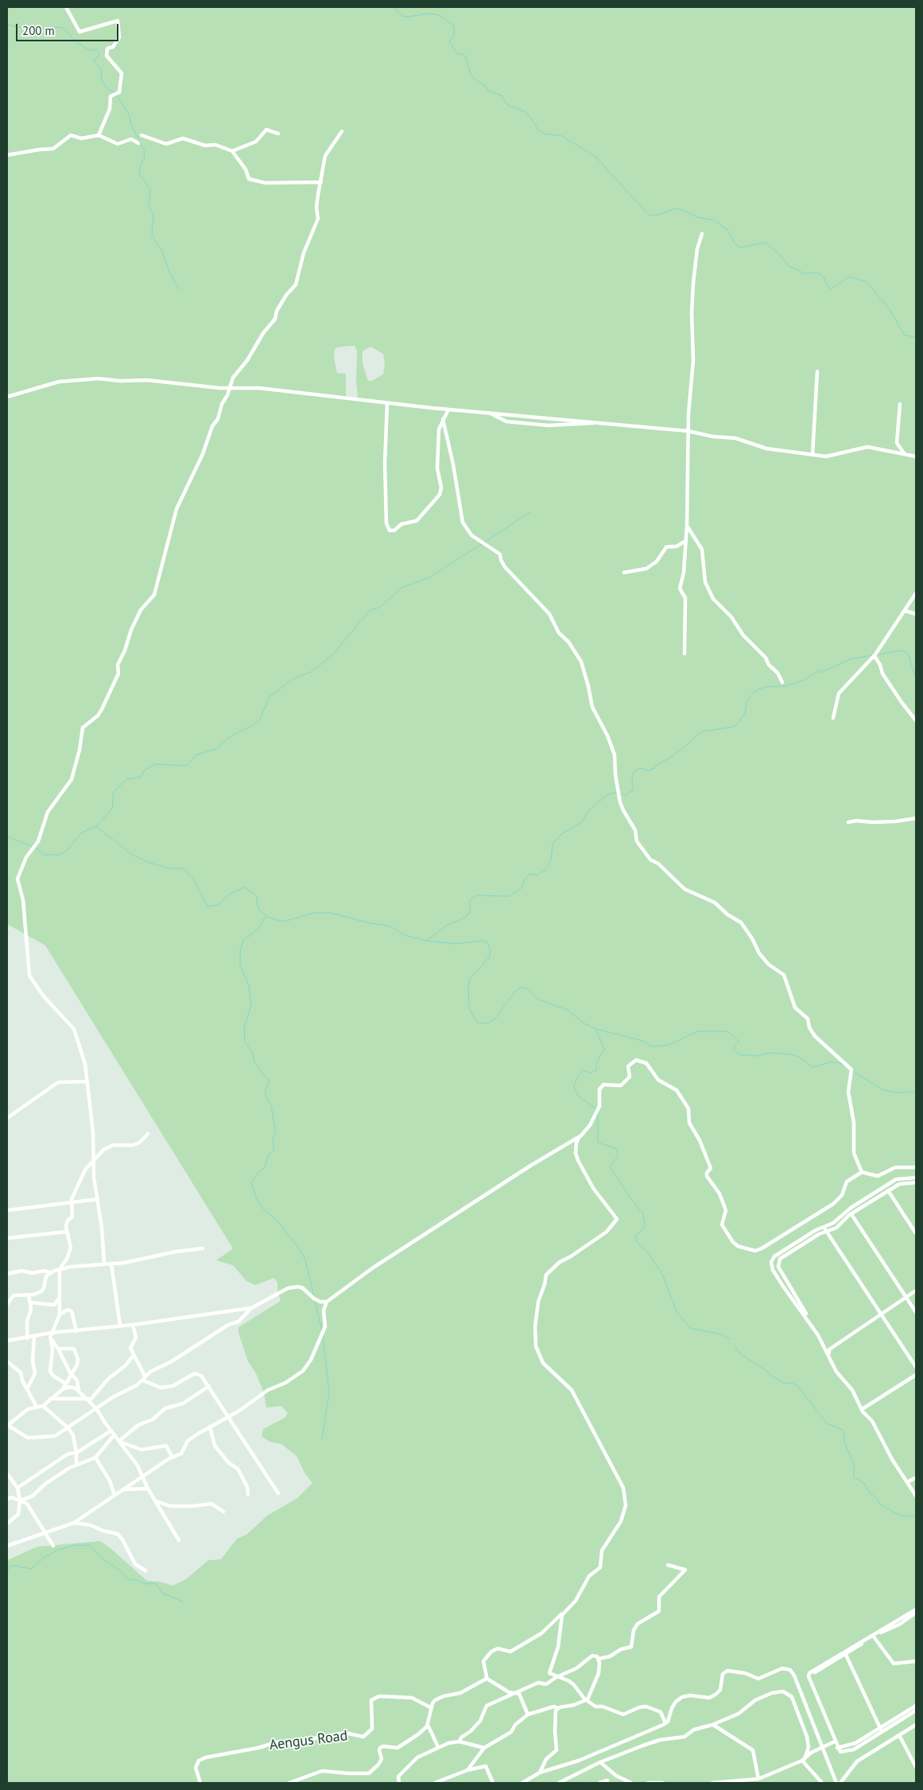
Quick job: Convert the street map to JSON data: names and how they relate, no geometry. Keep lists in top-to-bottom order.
{
  "streets": {
    "street": ["Aengus Road"]
  },
  "scale_bar": "200 m"
}
